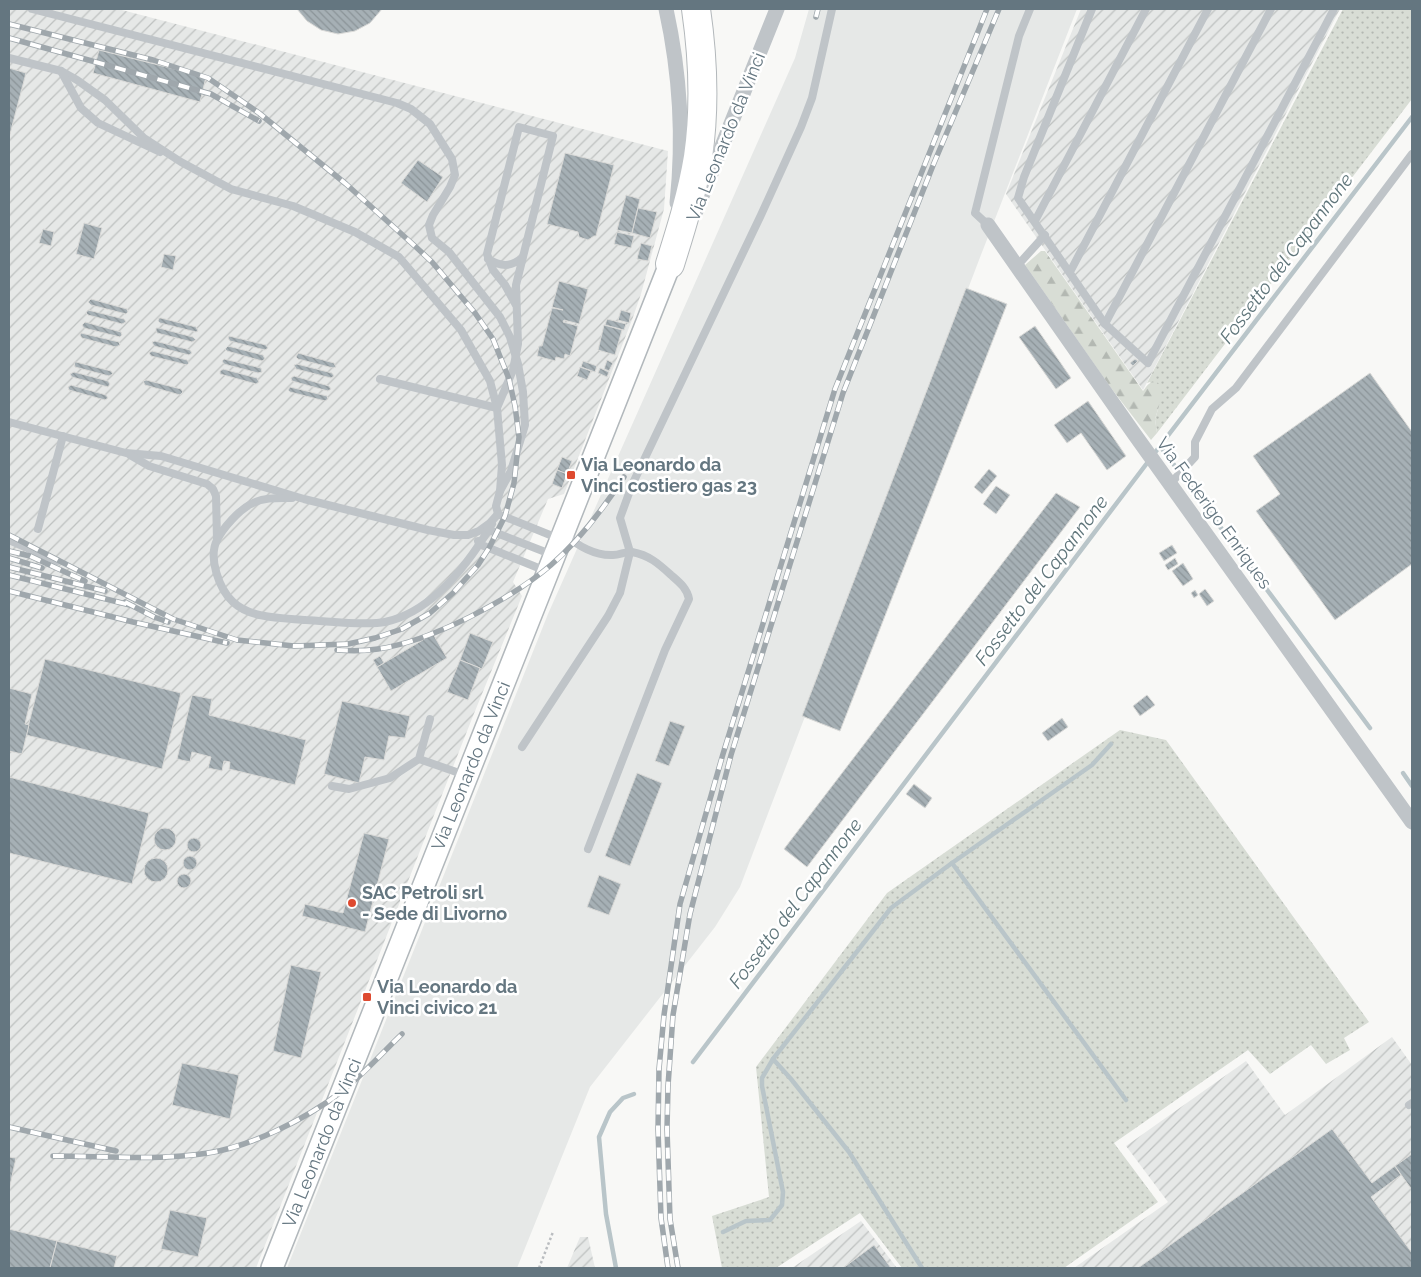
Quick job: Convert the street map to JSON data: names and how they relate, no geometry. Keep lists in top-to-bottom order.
{
  "streets": {
    "main road": ["Via Leonardo da Vinci"],
    "street": ["Via Federigo Enriques"]
  },
  "water": ["Fossetto del Capannone"],
  "places": {
    "transit": ["Via Leonardo da Vinci costiero gas 23", "Via Leonardo da Vinci civico 21"],
    "other": ["SAC Petroli srl - Sede di Livorno"]
  }
}
